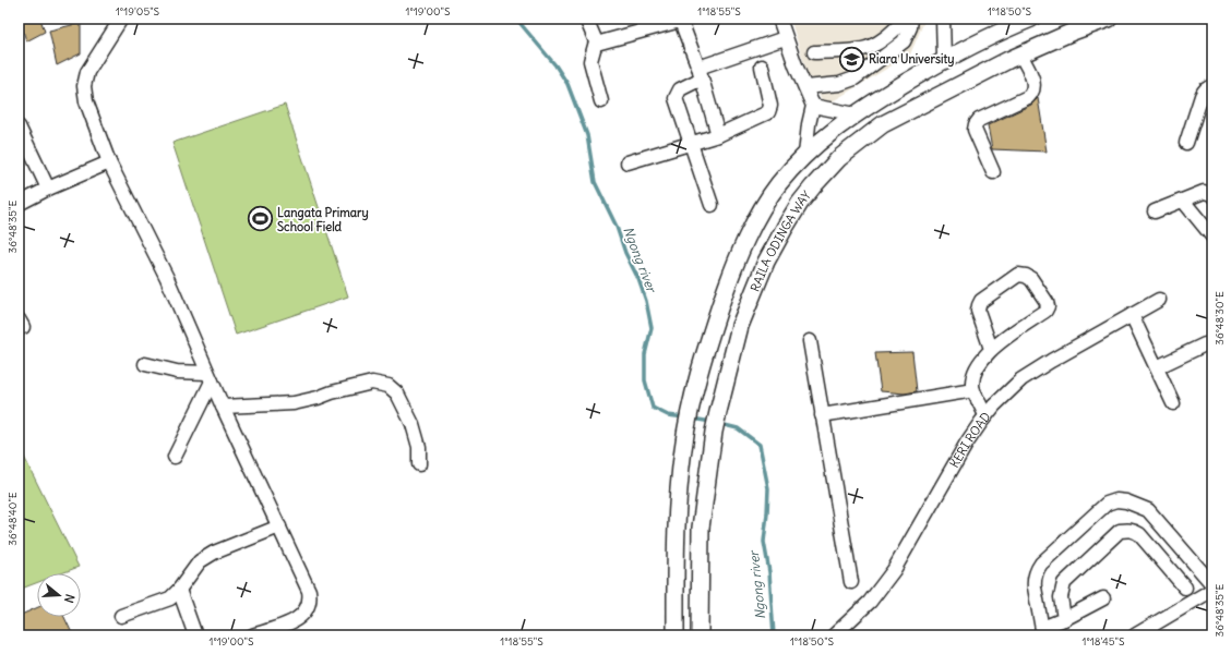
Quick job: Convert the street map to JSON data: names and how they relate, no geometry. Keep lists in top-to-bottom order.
{
  "streets": {
    "main road": ["RAILA ODINGA WAY"],
    "street": ["KERI ROAD"]
  },
  "water": ["Ngong river"],
  "places": {
    "school or university": ["Riara University"],
    "sports": ["Langata Primary School Field"]
  },
  "north": "right",
  "coordinates": [
    "1°19'05\"S",
    "1°19'00\"S",
    "1°18'55\"S",
    "1°18'50\"S",
    "36°48'35\"E",
    "36°48'30\"E",
    "36°48'40\"E",
    "1°18'45\"S"
  ]
}
